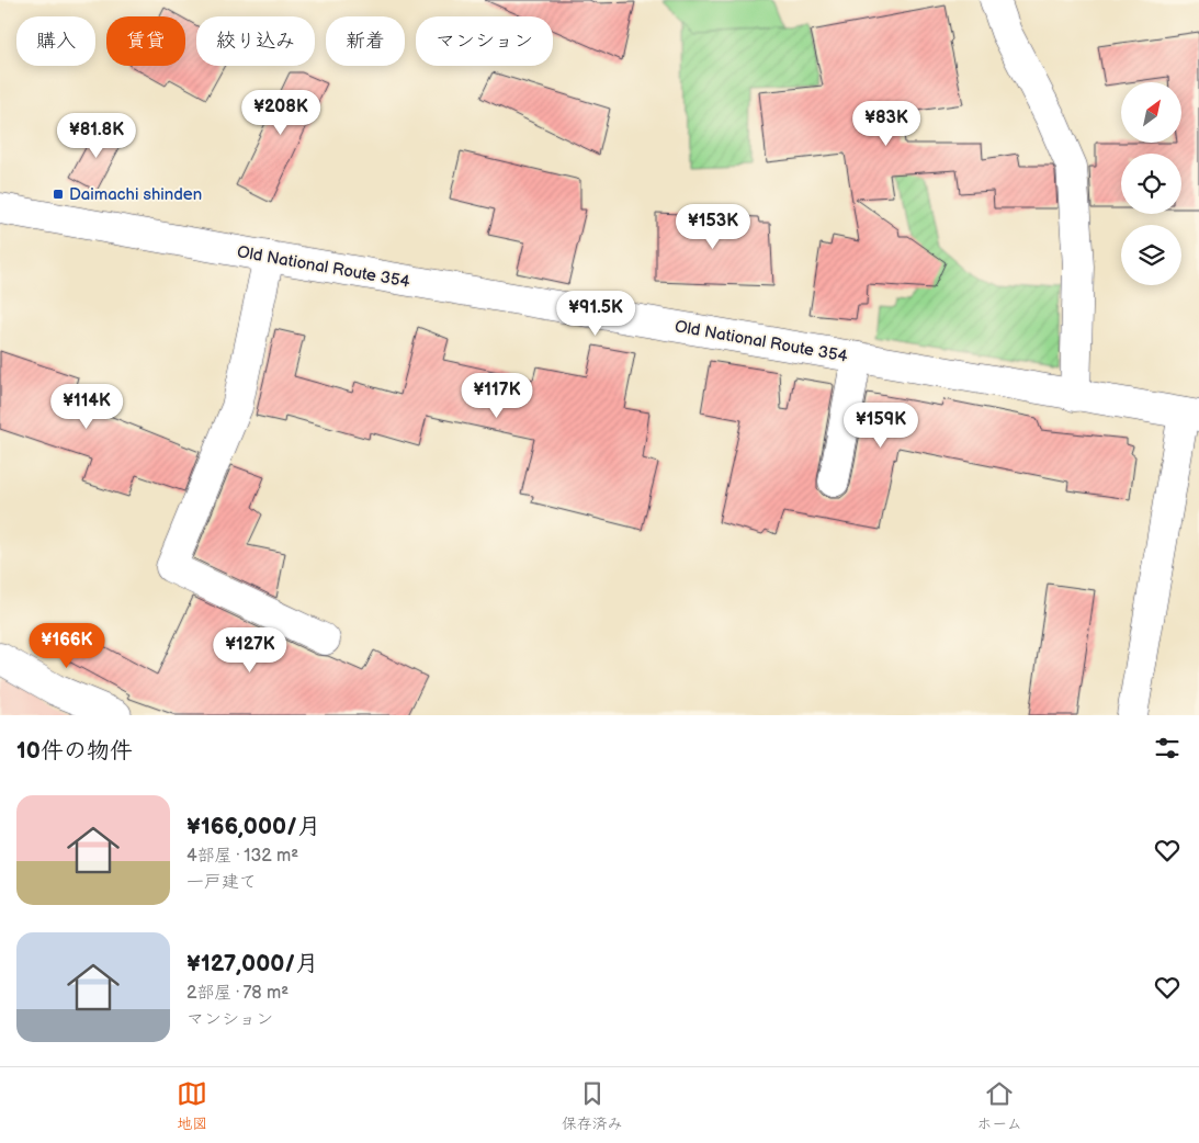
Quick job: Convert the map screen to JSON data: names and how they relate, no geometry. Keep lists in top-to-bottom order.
{
  "streets": {
    "street": ["Old National Route 354"]
  },
  "places": {
    "transit": ["Daimachi shinden"]
  },
  "north": "top right",
  "page": {
    "chip": [
      "購入",
      "賃貸",
      "絞り込み",
      "新着",
      "マンション"
    ],
    "price": [
      "¥208K",
      "¥83K",
      "¥81.8K",
      "¥153K",
      "¥91.5K",
      "¥117K",
      "¥114K",
      "¥159K",
      "¥166K",
      "¥127K"
    ],
    "heading": "10件の物件",
    "list": [
      {
        "name": "¥166,000/月",
        "note": "4部屋 · 132 m² · 一戸建て"
      },
      {
        "name": "¥127,000/月",
        "note": "2部屋 · 78 m² · マンション"
      }
    ],
    "tabs": ["地図", "保存済み", "ホーム"]
  }
}
